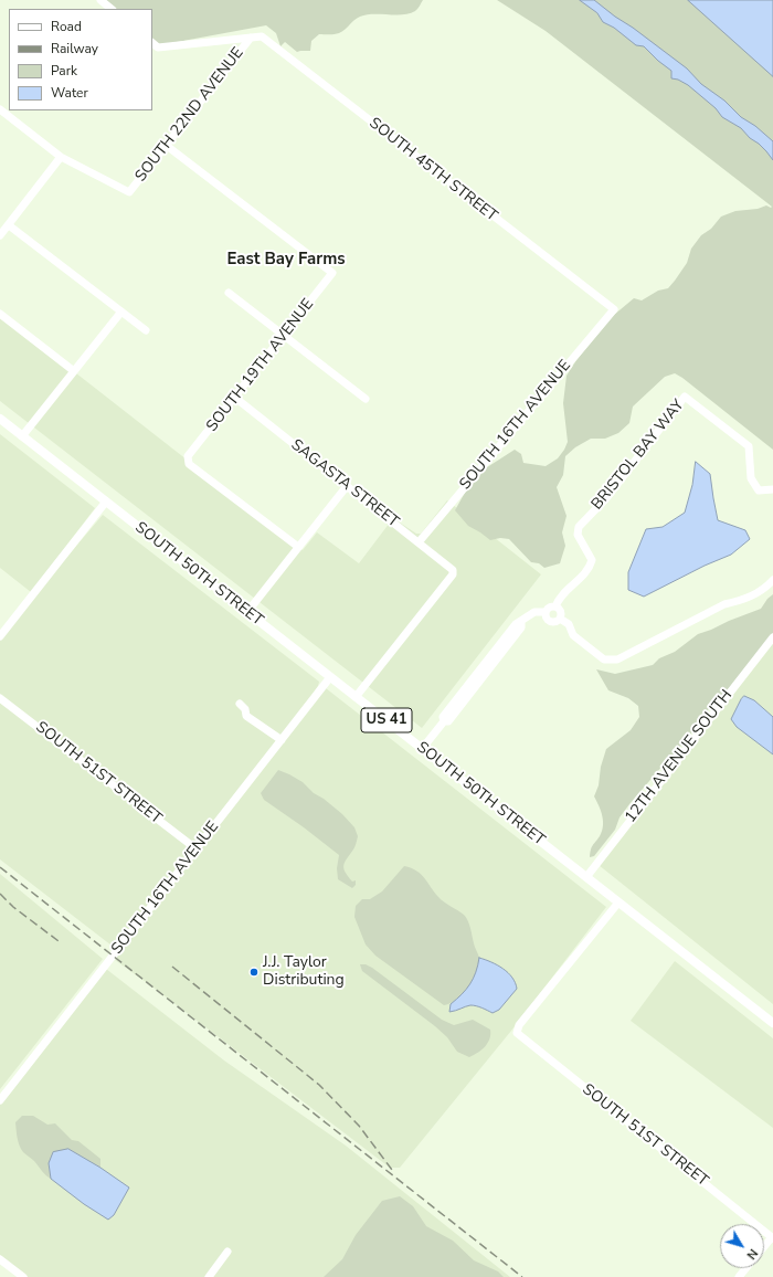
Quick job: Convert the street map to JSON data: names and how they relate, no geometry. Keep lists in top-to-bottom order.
{
  "streets": {
    "main road": ["SOUTH 50TH STREET", "US 41"],
    "street": [
      "SOUTH 22ND AVENUE",
      "SOUTH 45TH STREET",
      "SOUTH 19TH AVENUE",
      "SOUTH 16TH AVENUE",
      "BRISTOL BAY WAY",
      "SAGASTA STREET",
      "12TH AVENUE SOUTH",
      "SOUTH 51ST STREET"
    ]
  },
  "crossings": [
    ["SOUTH 22ND AVENUE", "SOUTH 45TH STREET"],
    ["SOUTH 22ND AVENUE", "SOUTH 19TH AVENUE"],
    ["SOUTH 45TH STREET", "SOUTH 16TH AVENUE"],
    ["SOUTH 19TH AVENUE", "SAGASTA STREET"],
    ["SOUTH 16TH AVENUE", "SAGASTA STREET"],
    ["SOUTH 16TH AVENUE", "SOUTH 50TH STREET"],
    ["SOUTH 16TH AVENUE", "SOUTH 51ST STREET"],
    ["SAGASTA STREET", "SOUTH 50TH STREET"],
    ["SOUTH 50TH STREET", "12TH AVENUE SOUTH"],
    ["SOUTH 50TH STREET", "SOUTH 51ST STREET"]
  ],
  "districts": ["East Bay Farms"],
  "places": ["J.J. Taylor Distributing"],
  "legend": [
    "Road",
    "Railway",
    "Park",
    "Water"
  ],
  "north": "bottom right"
}
